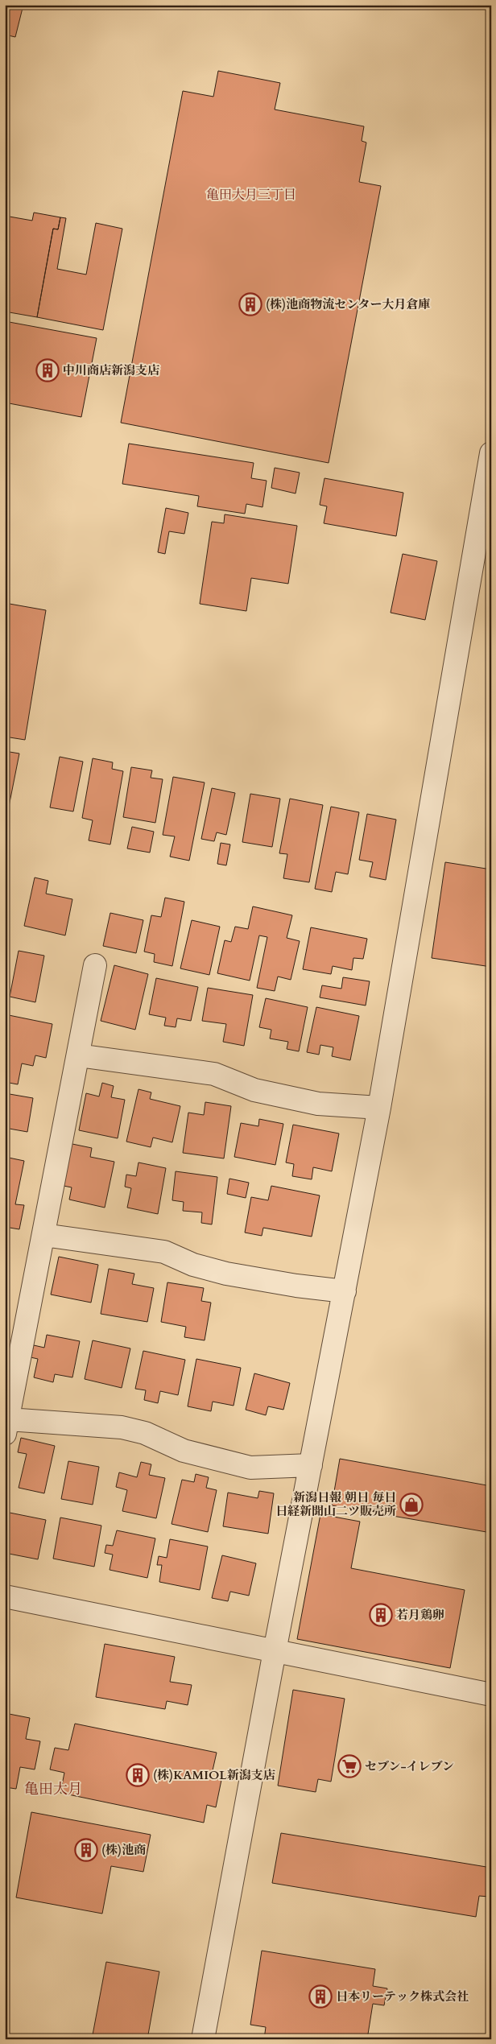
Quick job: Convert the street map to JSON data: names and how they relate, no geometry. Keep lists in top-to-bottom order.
{
  "districts": ["亀田大月三丁目", "亀田大月"],
  "places": {
    "building": [
      "(株)池商物流センター大月倉庫",
      "中川商店新潟支店",
      "若月鶏卵",
      "(株)KAMIOL新潟支店",
      "(株)池商",
      "日本リーテック株式会社"
    ],
    "shop": ["新潟日報 朝日 毎日 日経新聞山二ツ販売所"],
    "supermarket": ["セブン-イレブン"]
  }
}
